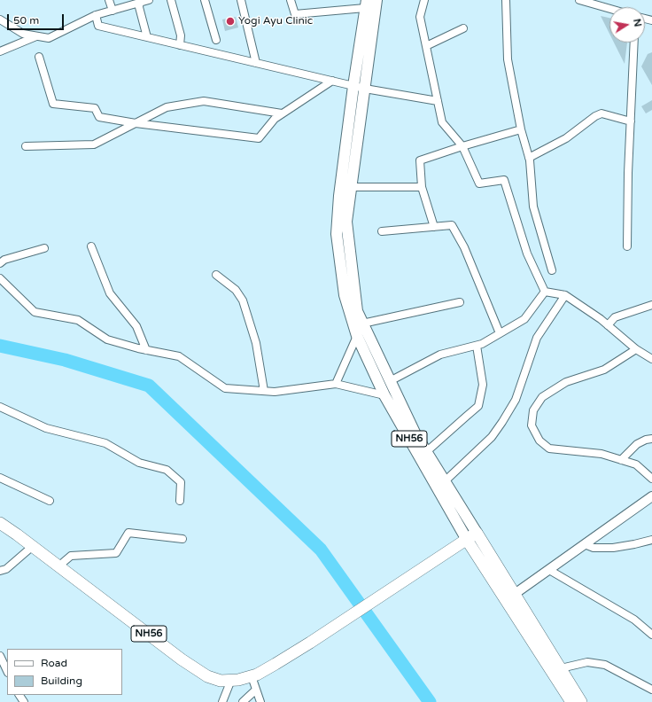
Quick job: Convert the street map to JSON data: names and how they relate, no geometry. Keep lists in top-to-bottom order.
{
  "streets": {
    "highway": ["NH56"]
  },
  "places": ["Yogi Ayu Clinic"],
  "legend": ["Road", "Building"],
  "scale_bar": "50 m",
  "north": "right"
}
